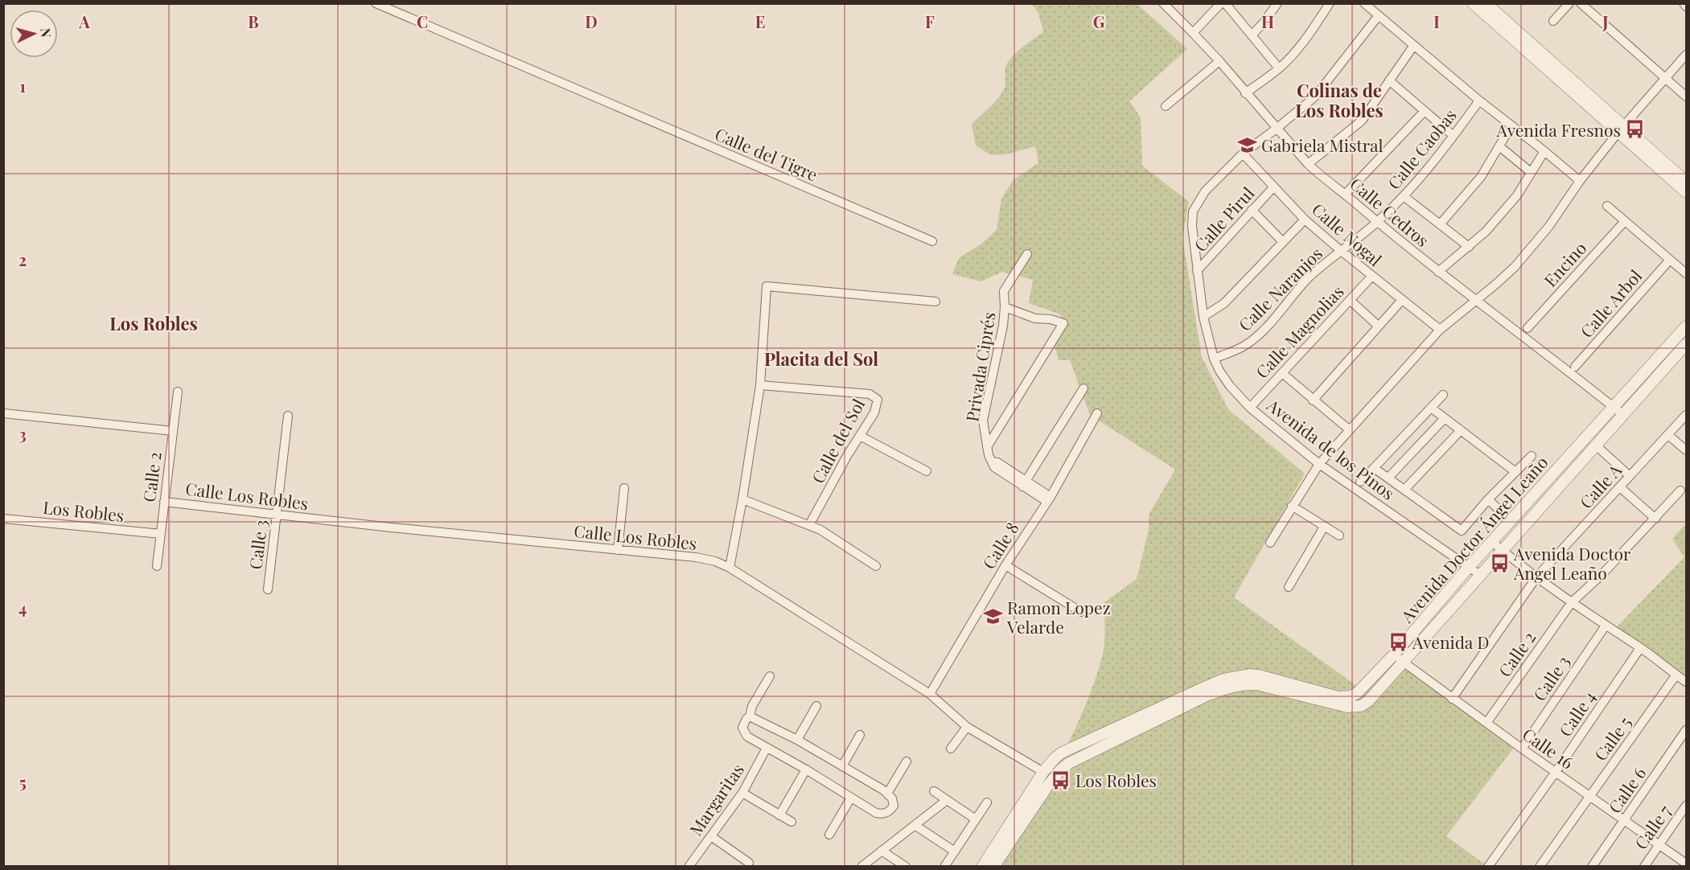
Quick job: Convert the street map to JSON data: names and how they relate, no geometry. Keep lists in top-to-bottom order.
{
  "streets": {
    "street": [
      "Calle Caobas",
      "Calle del Tigre",
      "Calle Cedros",
      "Calle Pirul",
      "Calle Nogal",
      "Encino",
      "Calle Naranjos",
      "Calle Arbol",
      "Calle Magnolias",
      "Privada Ciprés",
      "Calle del Sol",
      "Avenida de los Pinos",
      "Calle 2",
      "Calle A",
      "Calle Los Robles",
      "Los Robles",
      "Avenida Doctor Ángel Leaño",
      "Calle 3",
      "Calle 8",
      "Calle 4",
      "Calle 5",
      "Calle 16",
      "Calle 6",
      "Margaritas",
      "Calle 7"
    ]
  },
  "crossings": [
    ["Calle Caobas", "Calle Cedros"],
    ["Calle Caobas", "Calle Nogal"],
    ["Calle Caobas", "Calle Naranjos"],
    ["Calle Cedros", "Avenida de los Pinos"],
    ["Calle Cedros", "Avenida Doctor Ángel Leaño"],
    ["Calle Pirul", "Calle Nogal"],
    ["Calle Pirul", "Avenida de los Pinos"],
    ["Calle Nogal", "Calle Naranjos"],
    ["Calle Nogal", "Calle Magnolias"],
    ["Calle Nogal", "Avenida de los Pinos"],
    ["Calle Naranjos", "Avenida de los Pinos"],
    ["Calle Magnolias", "Avenida de los Pinos"],
    ["Privada Ciprés", "Calle 8"],
    ["Avenida de los Pinos", "Avenida Doctor Ángel Leaño"],
    ["Calle 2", "Calle Los Robles"],
    ["Calle 2", "Los Robles"],
    ["Calle 2", "Calle 16"],
    ["Calle A", "Calle 16"],
    ["Calle Los Robles", "Avenida Doctor Ángel Leaño"],
    ["Calle Los Robles", "Calle 3"],
    ["Calle Los Robles", "Calle 8"],
    ["Avenida Doctor Ángel Leaño", "Calle 16"],
    ["Calle 3", "Calle 16"],
    ["Calle 4", "Calle 16"],
    ["Calle 5", "Calle 16"],
    ["Calle 16", "Calle 6"],
    ["Calle 16", "Calle 7"]
  ],
  "districts": ["Colinas de Los Robles", "Los Robles", "Placita del Sol"],
  "places": {
    "bus stop": [
      "Avenida Fresnos",
      "Avenida Doctor Angel Leaño",
      "Avenida D",
      "Los Robles"
    ],
    "school or university": ["Gabriela Mistral", "Ramon Lopez Velarde"]
  },
  "north": "right",
  "grid": {
    "columns": [
      "A",
      "B",
      "C",
      "D",
      "E",
      "F",
      "G",
      "H",
      "I",
      "J"
    ],
    "rows": [
      "1",
      "2",
      "3",
      "4",
      "5"
    ]
  }
}
